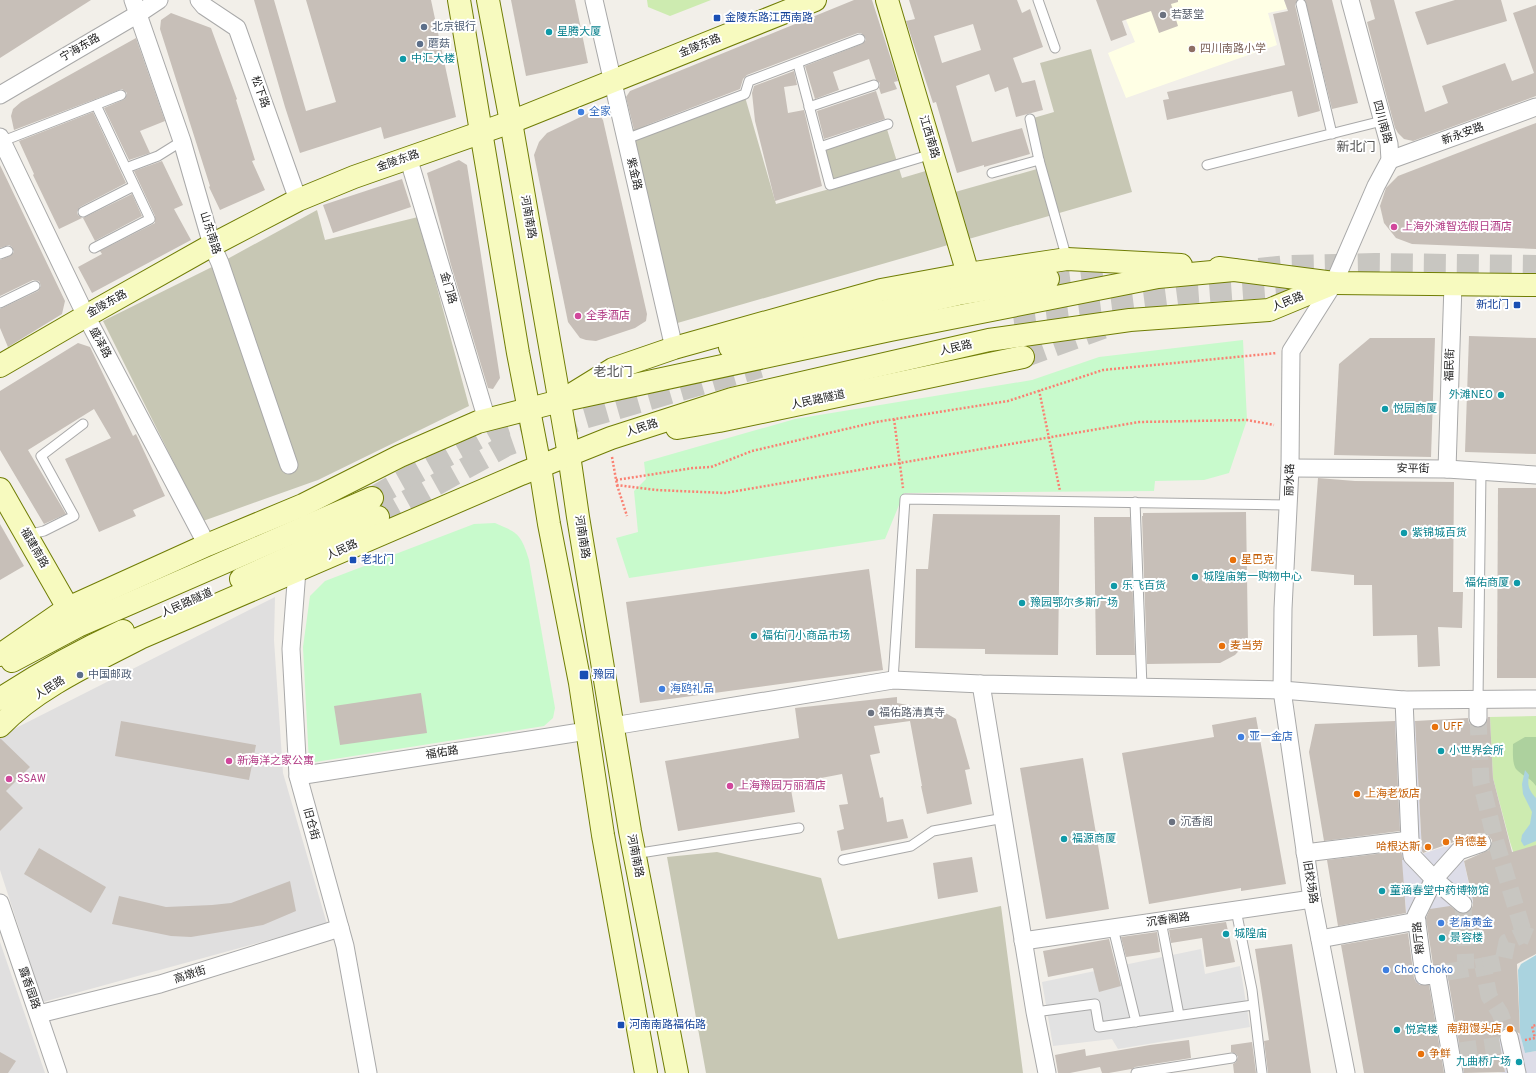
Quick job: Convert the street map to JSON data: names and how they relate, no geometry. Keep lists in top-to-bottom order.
{
  "streets": {
    "main road": [
      "金陵东路",
      "江西南路",
      "河南南路",
      "人民路",
      "人民路隧道",
      "福建南路"
    ],
    "street": [
      "宁海东路",
      "松下路",
      "四川南路",
      "新永安路",
      "紫金路",
      "山东南路",
      "金门路",
      "盛泽路",
      "福民街",
      "安平街",
      "丽水路",
      "福佑路",
      "旧仓街",
      "旧校场路",
      "沉香阁路",
      "粮厅路",
      "高墩街",
      "露香园路"
    ]
  },
  "crossings": [
    ["金陵东路", "松下路"],
    ["金陵东路", "紫金路"],
    ["金陵东路", "河南南路"],
    ["金陵东路", "山东南路"],
    ["金陵东路", "金门路"],
    ["金陵东路", "盛泽路"],
    ["宁海东路", "山东南路"],
    ["四川南路", "新永安路"],
    ["江西南路", "人民路"],
    ["紫金路", "人民路"],
    ["河南南路", "人民路"],
    ["金门路", "人民路"],
    ["人民路", "盛泽路"],
    ["人民路", "福民街"],
    ["人民路", "人民路隧道"],
    ["人民路", "福建南路"],
    ["人民路", "旧仓街"],
    ["福民街", "安平街"],
    ["安平街", "丽水路"],
    ["丽水路", "旧校场路"],
    ["福佑路", "旧仓街"],
    ["旧仓街", "高墩街"],
    ["旧校场路", "沉香阁路"],
    ["高墩街", "露香园路"]
  ],
  "districts": ["新北门", "老北门"],
  "places": {
    "other": [
      "若瑟堂",
      "北京银行",
      "星腾大厦",
      "蘑菇",
      "四川南路小学",
      "中汇大楼",
      "全家",
      "上海外滩智选假日酒店",
      "全季酒店",
      "外滩NEO",
      "悦园商厦",
      "紫锦城百货",
      "星巴克",
      "城隍庙第一购物中心",
      "福佑商厦",
      "乐飞百货",
      "豫园鄂尔多斯广场",
      "福佑门小商品市场",
      "麦当劳",
      "中国邮政",
      "海鸥礼品",
      "福佑路清真寺",
      "UFF",
      "亚一金店",
      "小世界会所",
      "新海洋之家公寓",
      "SSAW",
      "上海豫园万丽酒店",
      "上海老饭店",
      "沉香阁",
      "福源商厦",
      "肯德基",
      "哈根达斯",
      "童涵春堂中药博物馆",
      "老庙黄金",
      "城隍庙",
      "景容楼",
      "Choc Choko",
      "南翔馒头店",
      "悦宾楼",
      "争鲜",
      "九曲桥广场"
    ],
    "transit": [
      "金陵东路江西南路",
      "新北门",
      "老北门",
      "豫园",
      "河南南路福佑路"
    ]
  }
}
